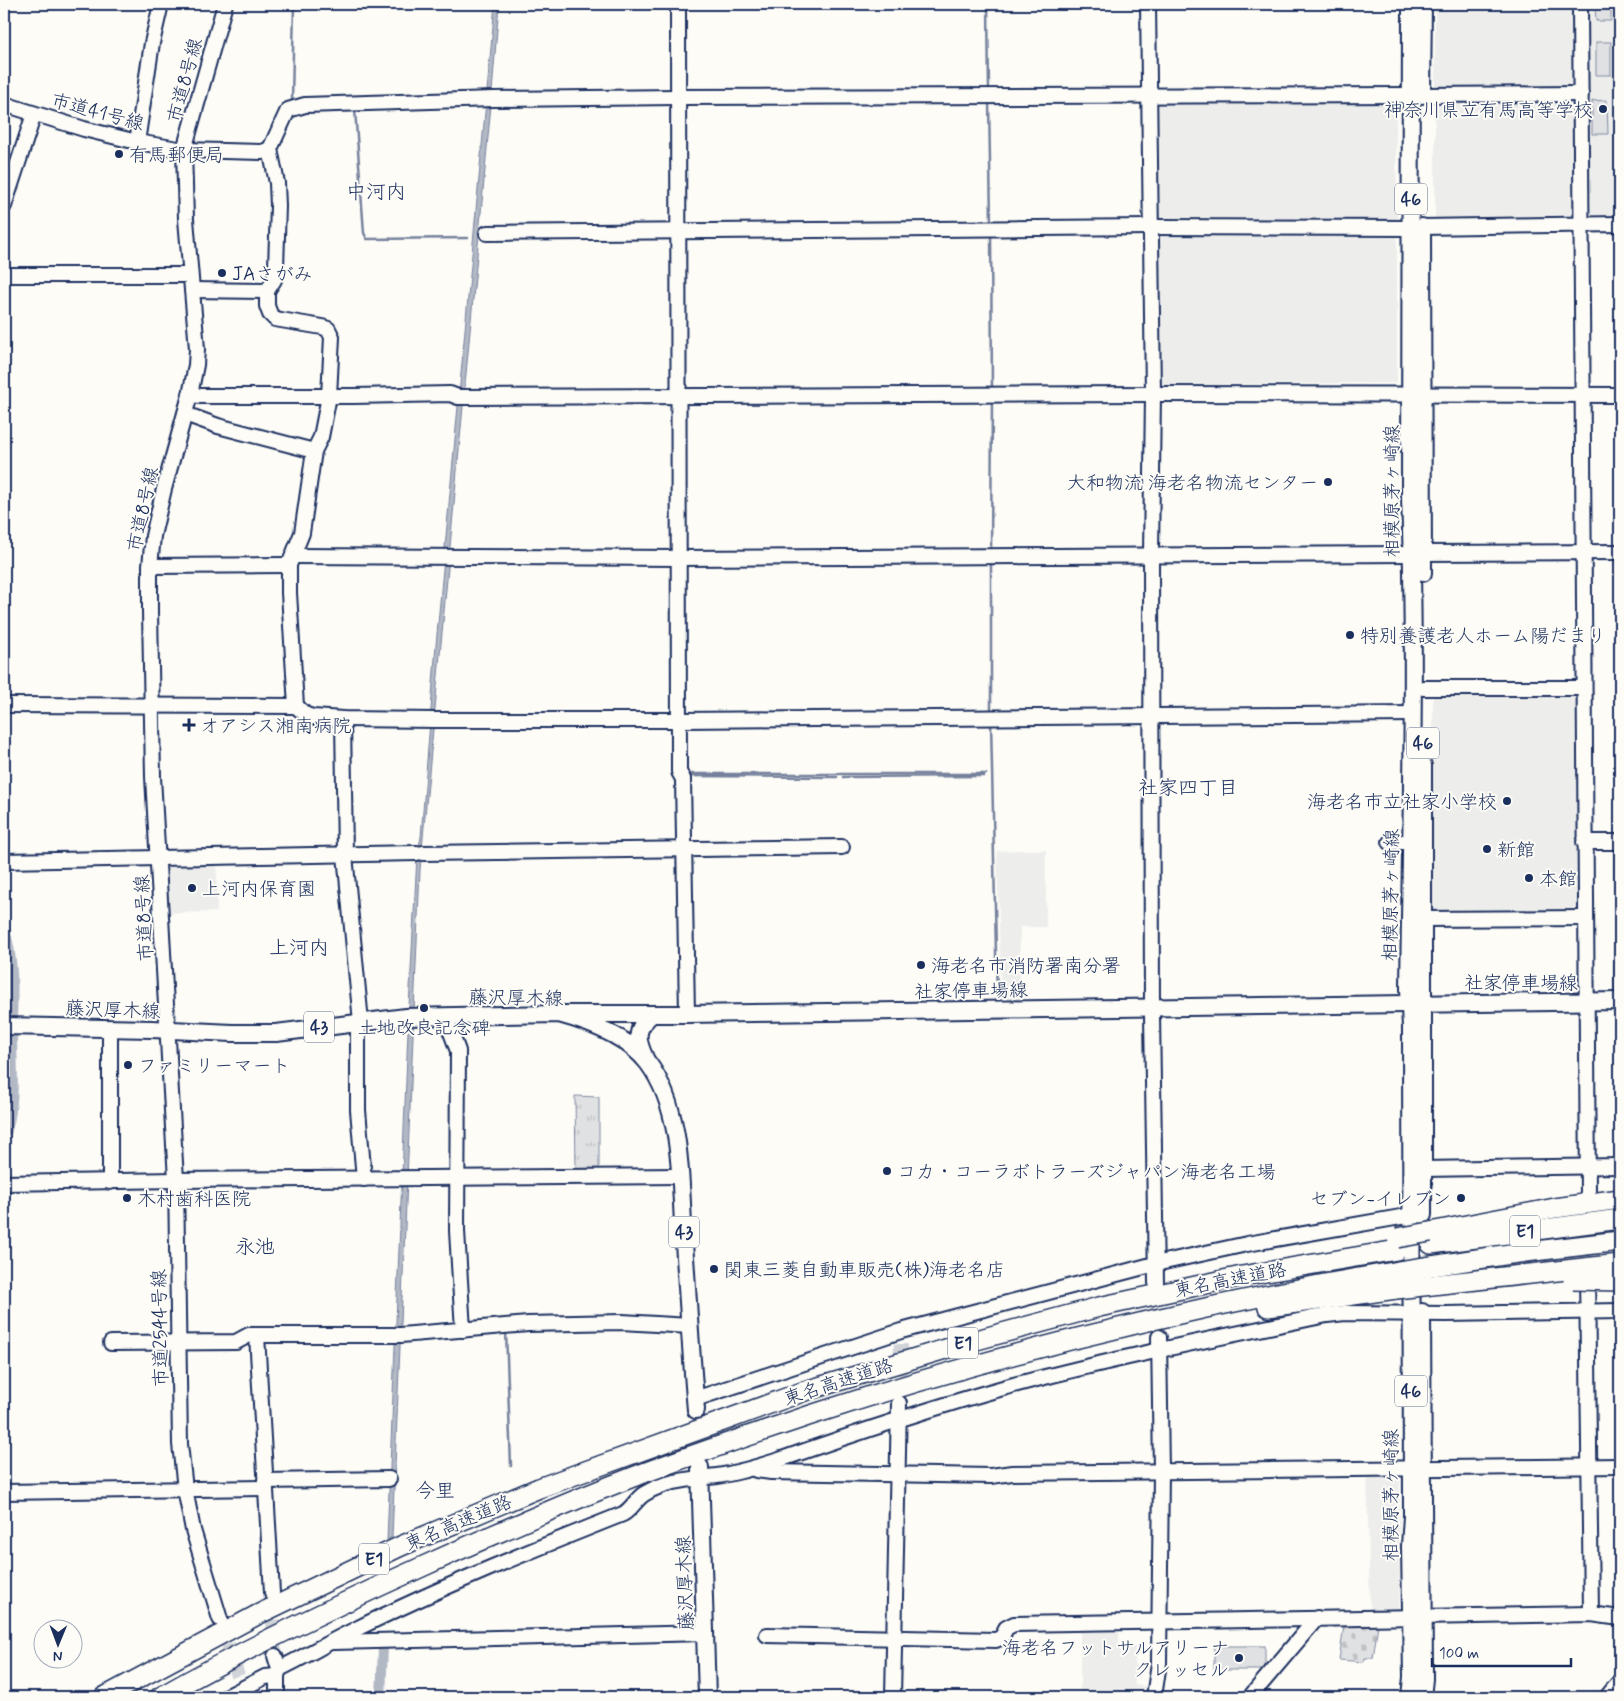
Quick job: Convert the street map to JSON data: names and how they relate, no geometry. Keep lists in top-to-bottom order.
{
  "streets": {
    "highway": ["E1", "東名高速道路"],
    "main road": [
      "46",
      "相模原茅ヶ崎線",
      "社家停車場線",
      "藤沢厚木線",
      "43"
    ],
    "street": ["市道8号線", "市道41号線", "市道2544号線"]
  },
  "crossings": [
    ["市道8号線", "市道41号線"],
    ["市道8号線", "藤沢厚木線"],
    ["市道8号線", "市道2544号線"],
    ["相模原茅ヶ崎線", "社家停車場線"],
    ["社家停車場線", "藤沢厚木線"],
    ["藤沢厚木線", "東名高速道路"],
    ["藤沢厚木線", "市道2544号線"]
  ],
  "districts": [
    "中河内",
    "社家四丁目",
    "上河内",
    "永池",
    "今里"
  ],
  "places": {
    "other": [
      "神奈川県立有馬高等学校",
      "有馬郵便局",
      "JAさがみ",
      "大和物流 海老名物流センター",
      "特別養護老人ホーム陽だまり",
      "海老名市立社家小学校",
      "新館",
      "本館",
      "上河内保育園",
      "海老名市消防署南分署",
      "土地改良記念碑",
      "ファミリーマート",
      "コカ・コーラボトラーズジャパン海老名工場",
      "木村歯科医院",
      "セブン-イレブン",
      "関東三菱自動車販売(株)海老名店",
      "海老名フットサルアリーナ クレッセル"
    ],
    "health": ["オアシス湘南病院"]
  },
  "scale_bar": "100 m",
  "north": "bottom"
}
